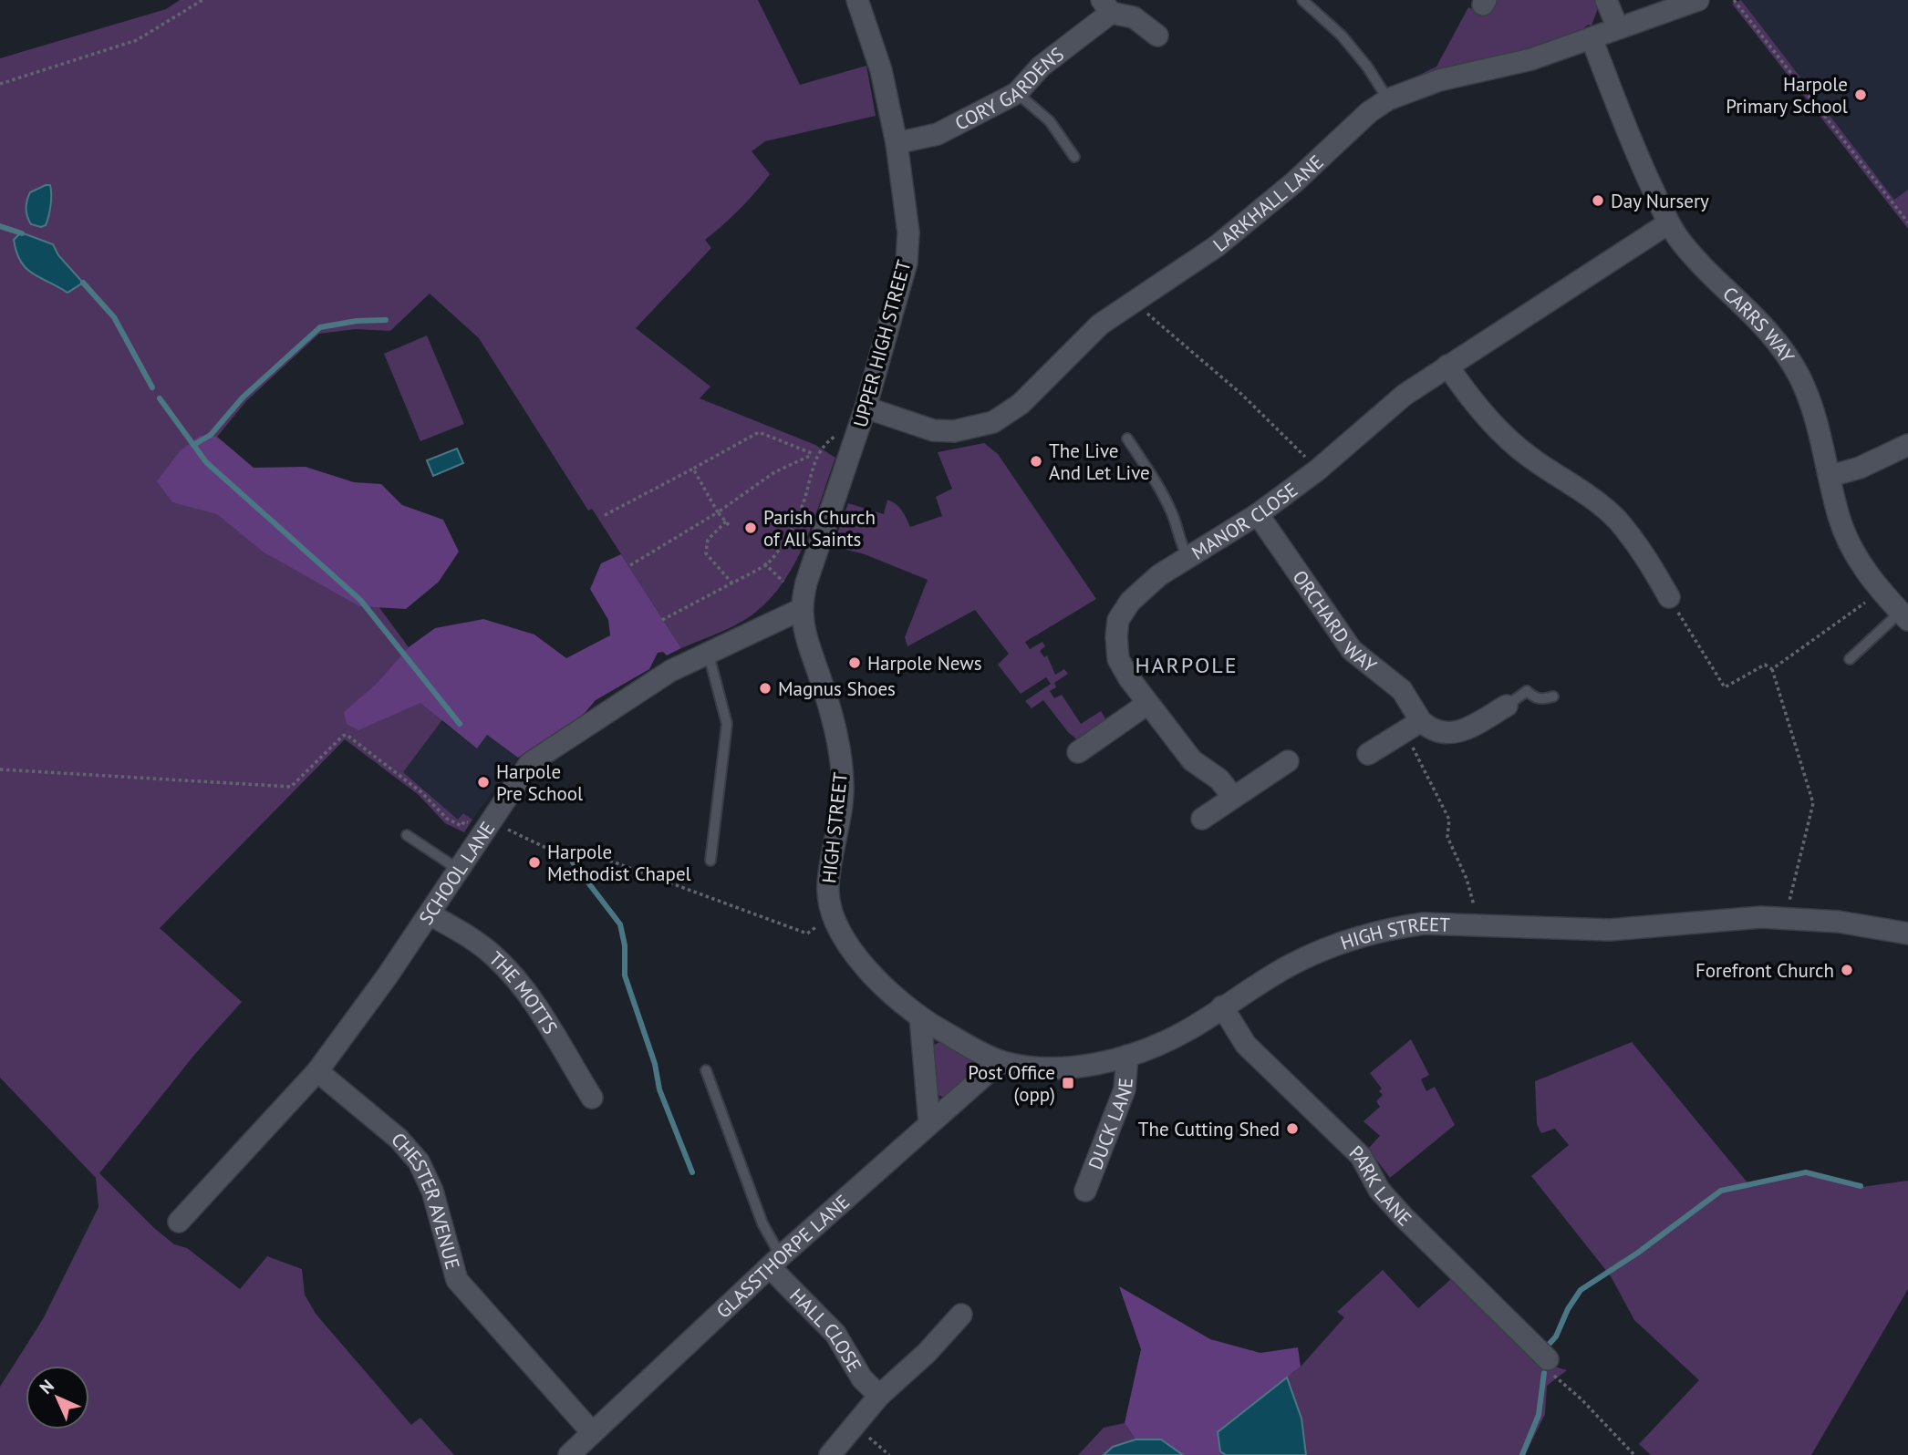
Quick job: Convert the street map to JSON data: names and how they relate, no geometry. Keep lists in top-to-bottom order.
{
  "streets": {
    "street": [
      "CORY GARDENS",
      "LARKHALL LANE",
      "CARRS WAY",
      "UPPER HIGH STREET",
      "MANOR CLOSE",
      "ORCHARD WAY",
      "HIGH STREET",
      "SCHOOL LANE",
      "THE MOTTS",
      "DUCK LANE",
      "PARK LANE",
      "CHESTER AVENUE",
      "GLASSTHORPE LANE",
      "HALL CLOSE"
    ]
  },
  "crossings": [
    ["CORY GARDENS", "UPPER HIGH STREET"],
    ["LARKHALL LANE", "CARRS WAY"],
    ["LARKHALL LANE", "UPPER HIGH STREET"],
    ["CARRS WAY", "MANOR CLOSE"],
    ["UPPER HIGH STREET", "HIGH STREET"],
    ["UPPER HIGH STREET", "SCHOOL LANE"],
    ["MANOR CLOSE", "ORCHARD WAY"],
    ["HIGH STREET", "SCHOOL LANE"],
    ["HIGH STREET", "DUCK LANE"],
    ["HIGH STREET", "PARK LANE"],
    ["HIGH STREET", "GLASSTHORPE LANE"],
    ["SCHOOL LANE", "THE MOTTS"],
    ["SCHOOL LANE", "CHESTER AVENUE"],
    ["CHESTER AVENUE", "GLASSTHORPE LANE"],
    ["GLASSTHORPE LANE", "HALL CLOSE"]
  ],
  "districts": ["HARPOLE"],
  "places": {
    "other": [
      "Harpole Primary School",
      "Day Nursery",
      "The Live And Let Live",
      "Parish Church of All Saints",
      "Harpole News",
      "Magnus Shoes",
      "Harpole Pre School",
      "Harpole Methodist Chapel",
      "Forefront Church",
      "The Cutting Shed"
    ],
    "transit": ["Post Office (opp)"]
  },
  "north": "top left"
}
